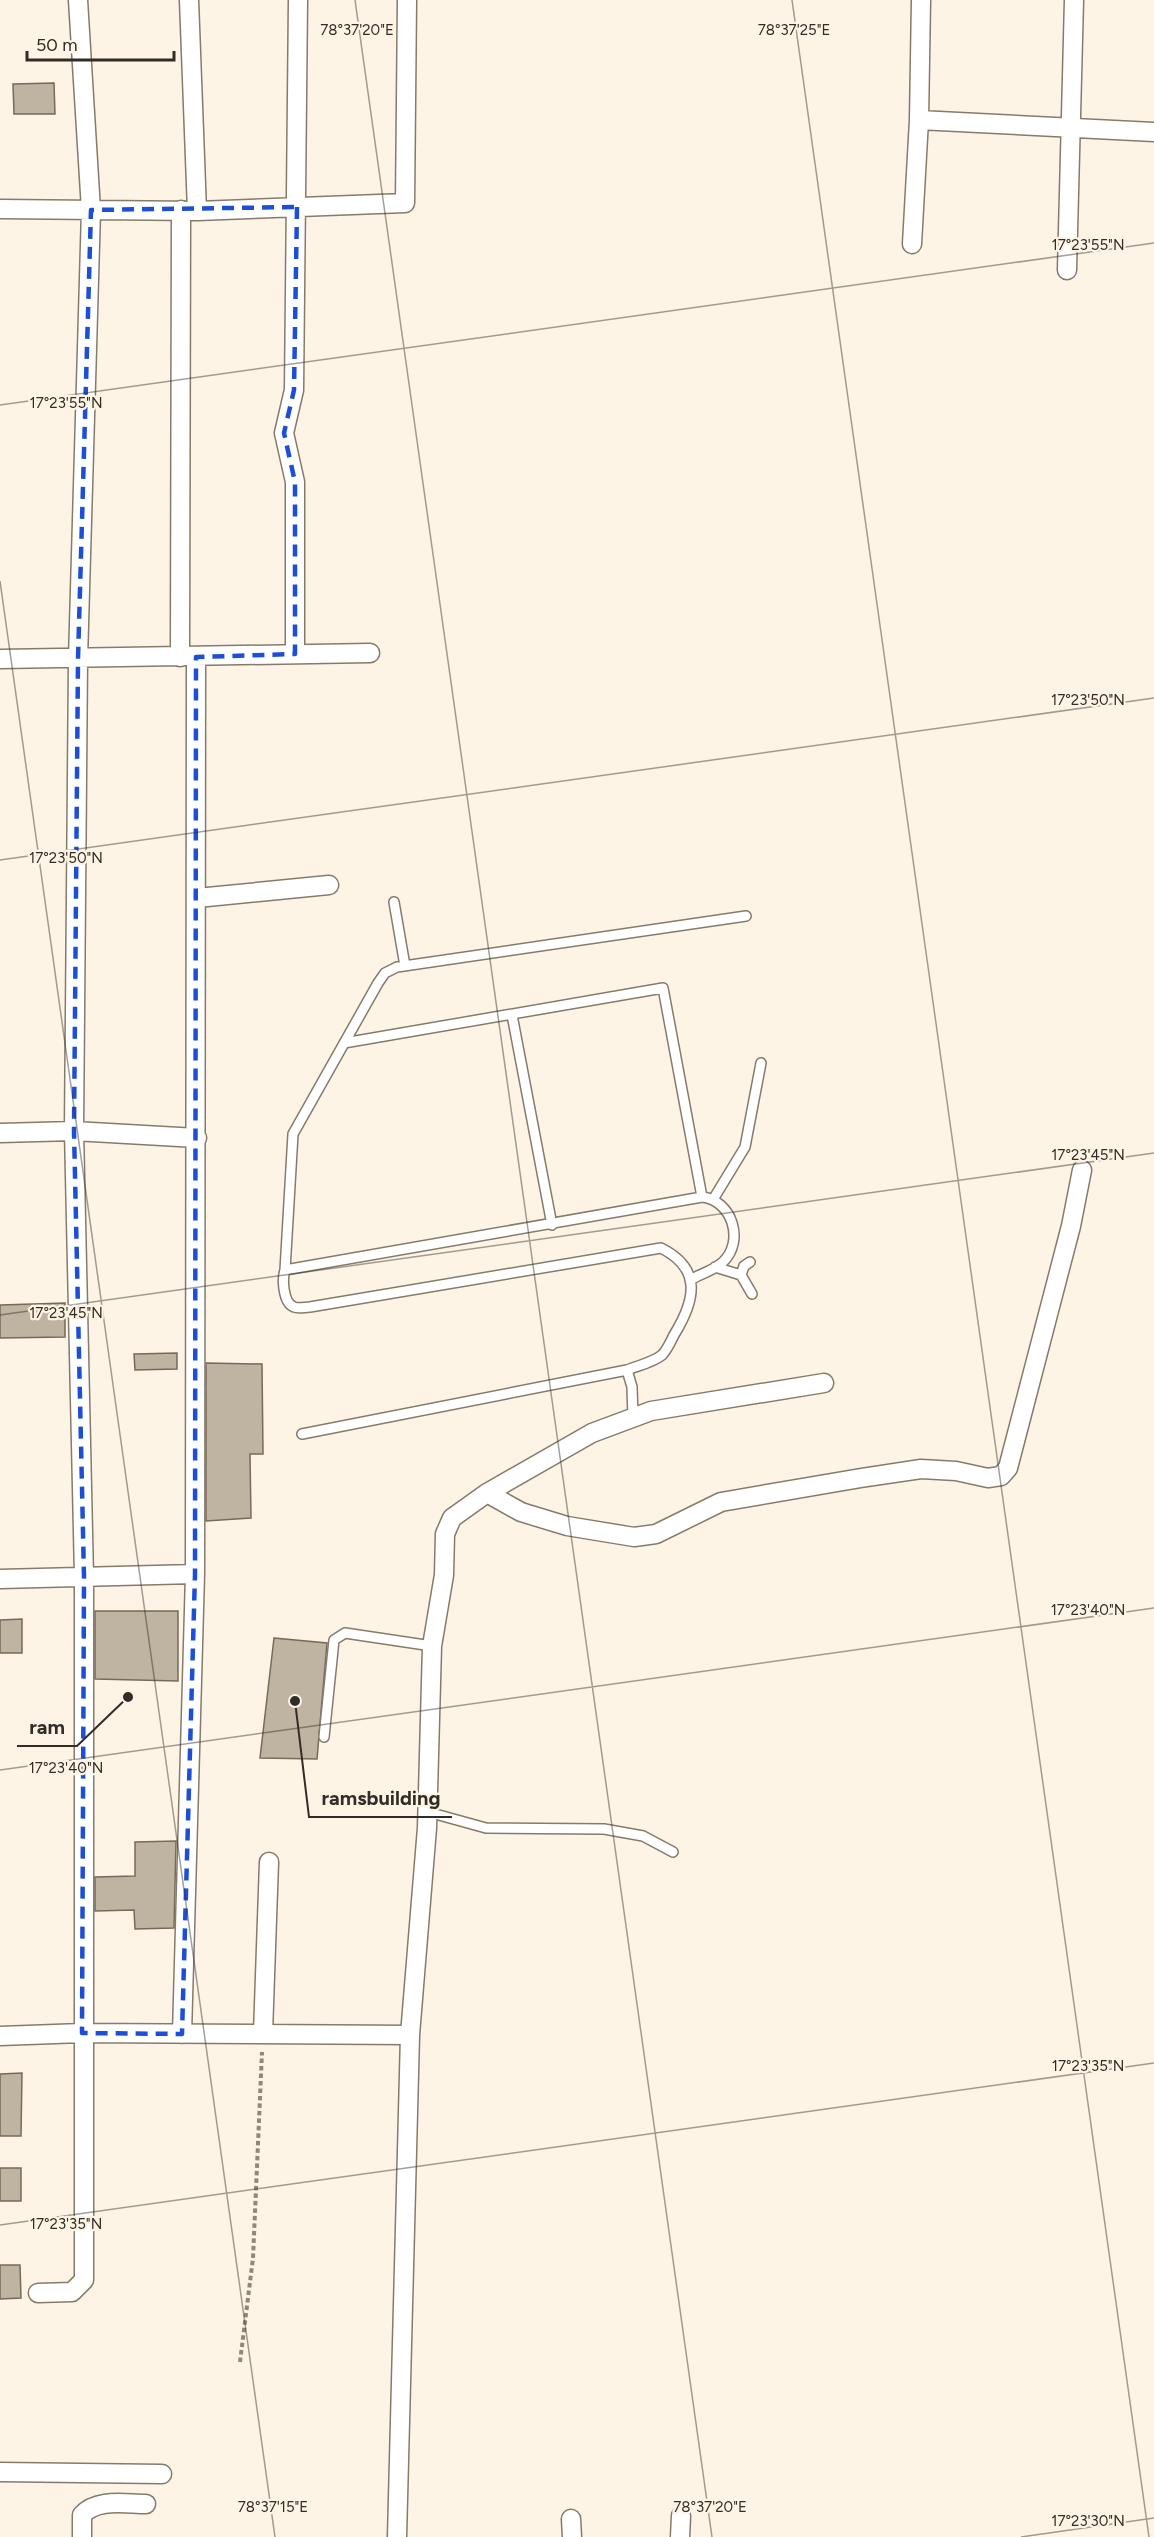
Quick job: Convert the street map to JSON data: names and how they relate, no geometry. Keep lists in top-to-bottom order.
{
  "places": ["ram", "ramsbuilding"],
  "scale_bar": "50 m",
  "coordinates": [
    "78°37'20\"E",
    "78°37'25\"E",
    "17°23'55\"N",
    "17°23'50\"N",
    "17°23'45\"N",
    "17°23'40\"N",
    "17°23'35\"N",
    "78°37'15\"E",
    "17°23'30\"N"
  ]
}
